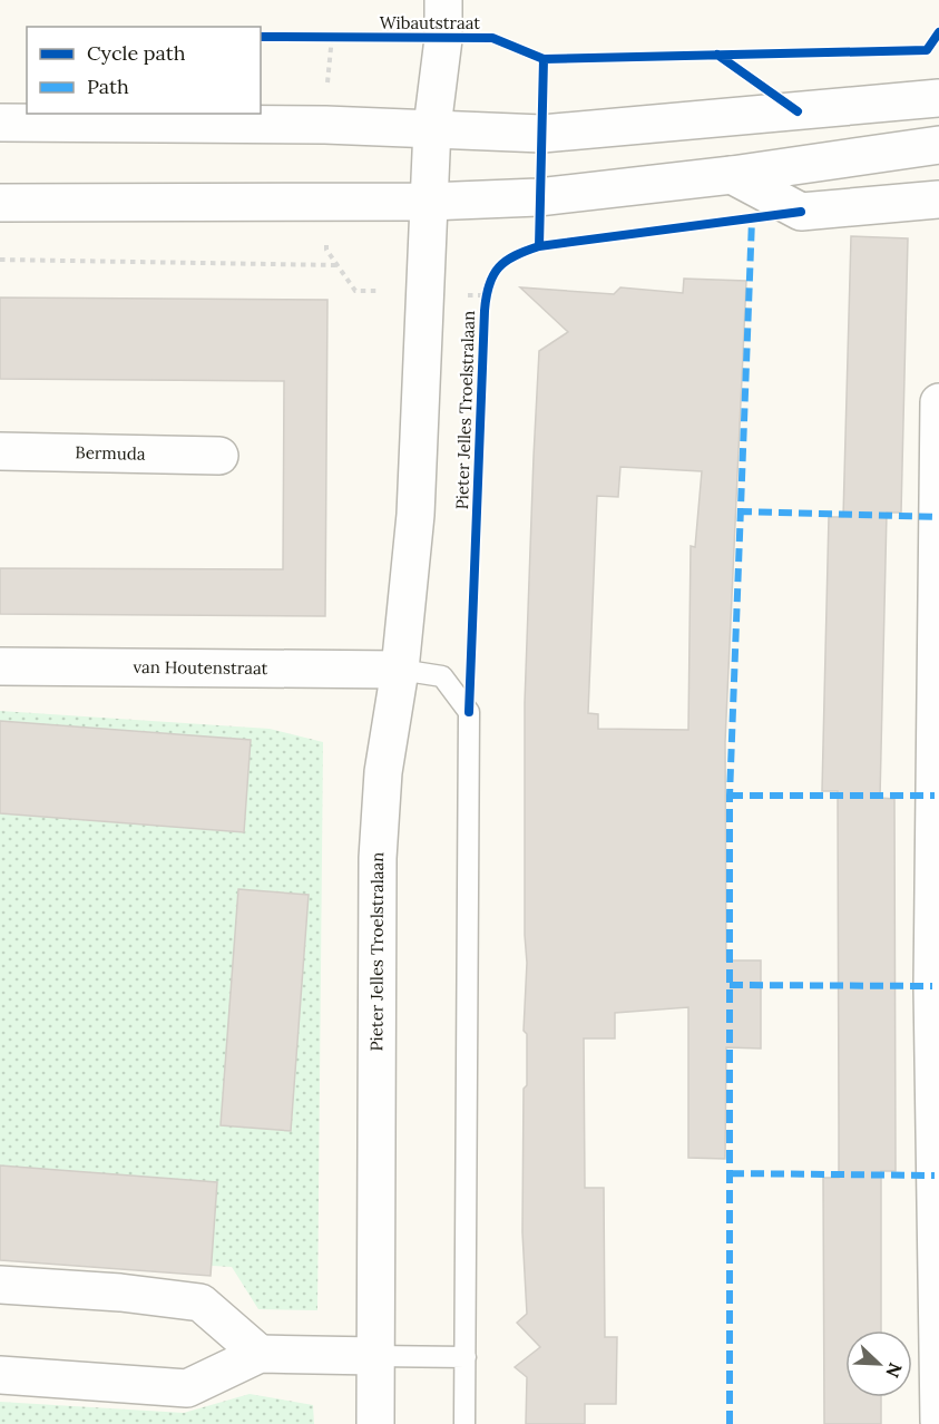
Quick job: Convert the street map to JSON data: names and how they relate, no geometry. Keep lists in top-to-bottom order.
{
  "streets": {
    "street": ["Pieter Jelles Troelstralaan", "Bermuda", "van Houtenstraat"],
    "cycle path": ["Wibautstraat"]
  },
  "crossings": [
    ["Pieter Jelles Troelstralaan", "van Houtenstraat"]
  ],
  "legend": ["Cycle path", "Path"],
  "north": "bottom right"
}
